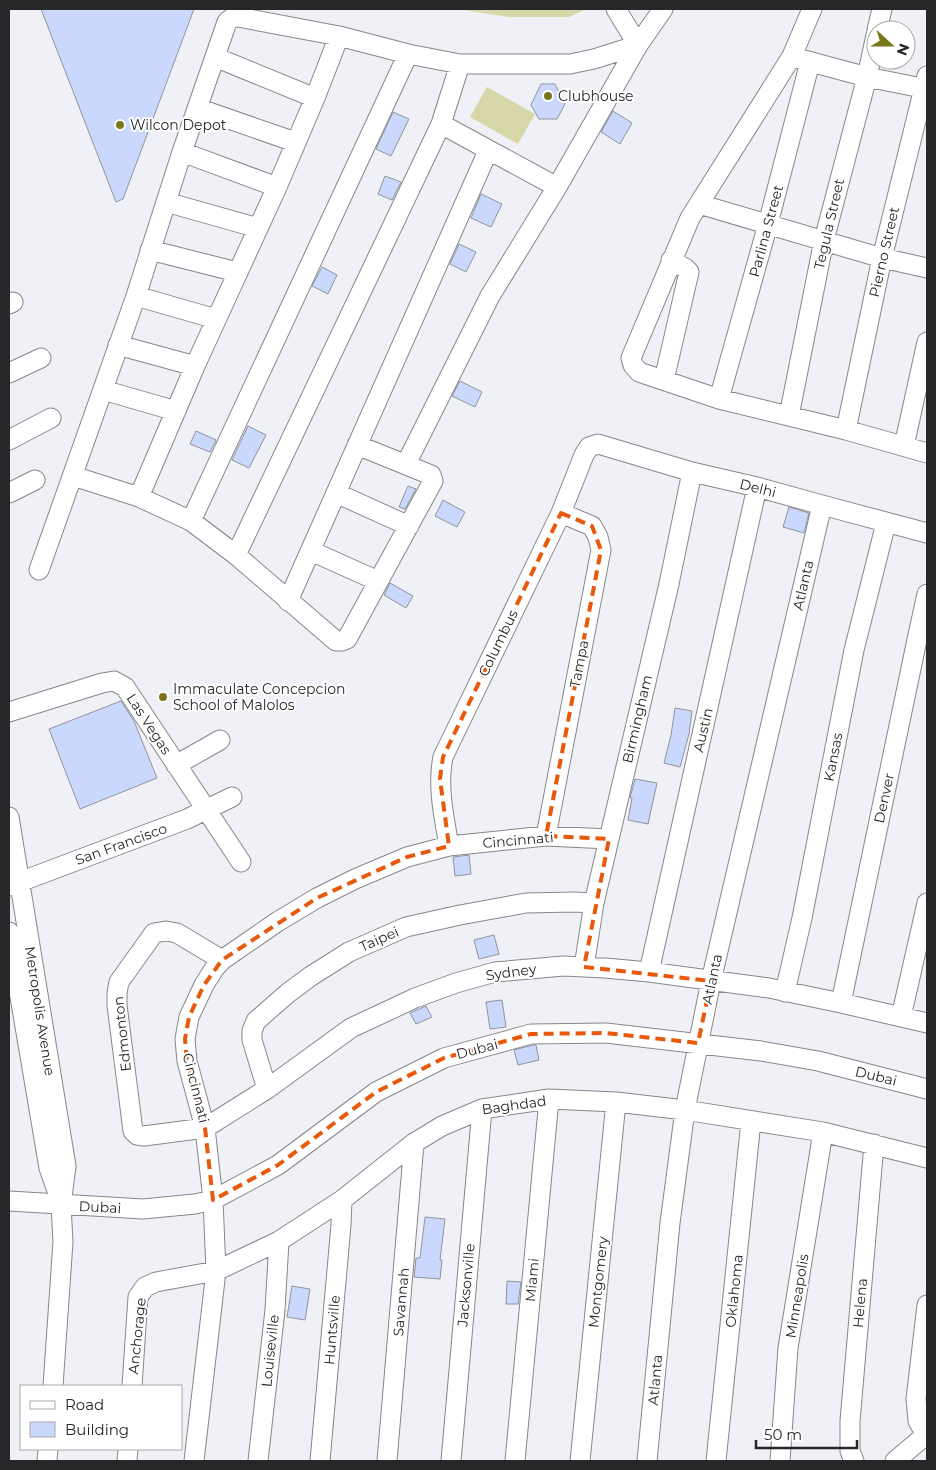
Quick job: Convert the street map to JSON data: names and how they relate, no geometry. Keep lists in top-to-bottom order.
{
  "streets": {
    "street": [
      "Tegula Street",
      "Parlina Street",
      "Pierno Street",
      "Delhi",
      "Atlanta",
      "Columbus",
      "Tampa",
      "Birmingham",
      "Las Vegas",
      "Austin",
      "Kansas",
      "Denver",
      "Cincinnati",
      "San Francisco",
      "Taipei",
      "Sydney",
      "Metropolis Avenue",
      "Edmonton",
      "Dubai",
      "Baghdad",
      "Miami",
      "Montgomery",
      "Jacksonville",
      "Oklahoma",
      "Minneapolis",
      "Savannah",
      "Helena",
      "Huntsville",
      "Anchorage",
      "Louiseville"
    ]
  },
  "crossings": [
    ["Delhi", "Atlanta"],
    ["Delhi", "Columbus"],
    ["Delhi", "Birmingham"],
    ["Delhi", "Austin"],
    ["Delhi", "Kansas"],
    ["Atlanta", "Sydney"],
    ["Atlanta", "Dubai"],
    ["Atlanta", "Baghdad"],
    ["Columbus", "Tampa"],
    ["Columbus", "Cincinnati"],
    ["Tampa", "Cincinnati"],
    ["Birmingham", "Cincinnati"],
    ["Birmingham", "Taipei"],
    ["Birmingham", "Sydney"],
    ["Las Vegas", "San Francisco"],
    ["Austin", "Sydney"],
    ["Kansas", "Sydney"],
    ["Denver", "Sydney"],
    ["Cincinnati", "Sydney"],
    ["Cincinnati", "Edmonton"],
    ["Cincinnati", "Dubai"],
    ["Cincinnati", "Baghdad"],
    ["San Francisco", "Metropolis Avenue"],
    ["Taipei", "Sydney"],
    ["Sydney", "Edmonton"],
    ["Metropolis Avenue", "Dubai"],
    ["Baghdad", "Miami"],
    ["Baghdad", "Montgomery"],
    ["Baghdad", "Jacksonville"],
    ["Baghdad", "Oklahoma"],
    ["Baghdad", "Minneapolis"],
    ["Baghdad", "Savannah"],
    ["Baghdad", "Helena"],
    ["Baghdad", "Huntsville"],
    ["Baghdad", "Anchorage"],
    ["Baghdad", "Louiseville"]
  ],
  "places": ["Clubhouse", "Wilcon Depot", "Immaculate Concepcion School of Malolos"],
  "legend": ["Road", "Building"],
  "scale_bar": "50 m",
  "north": "right"
}
